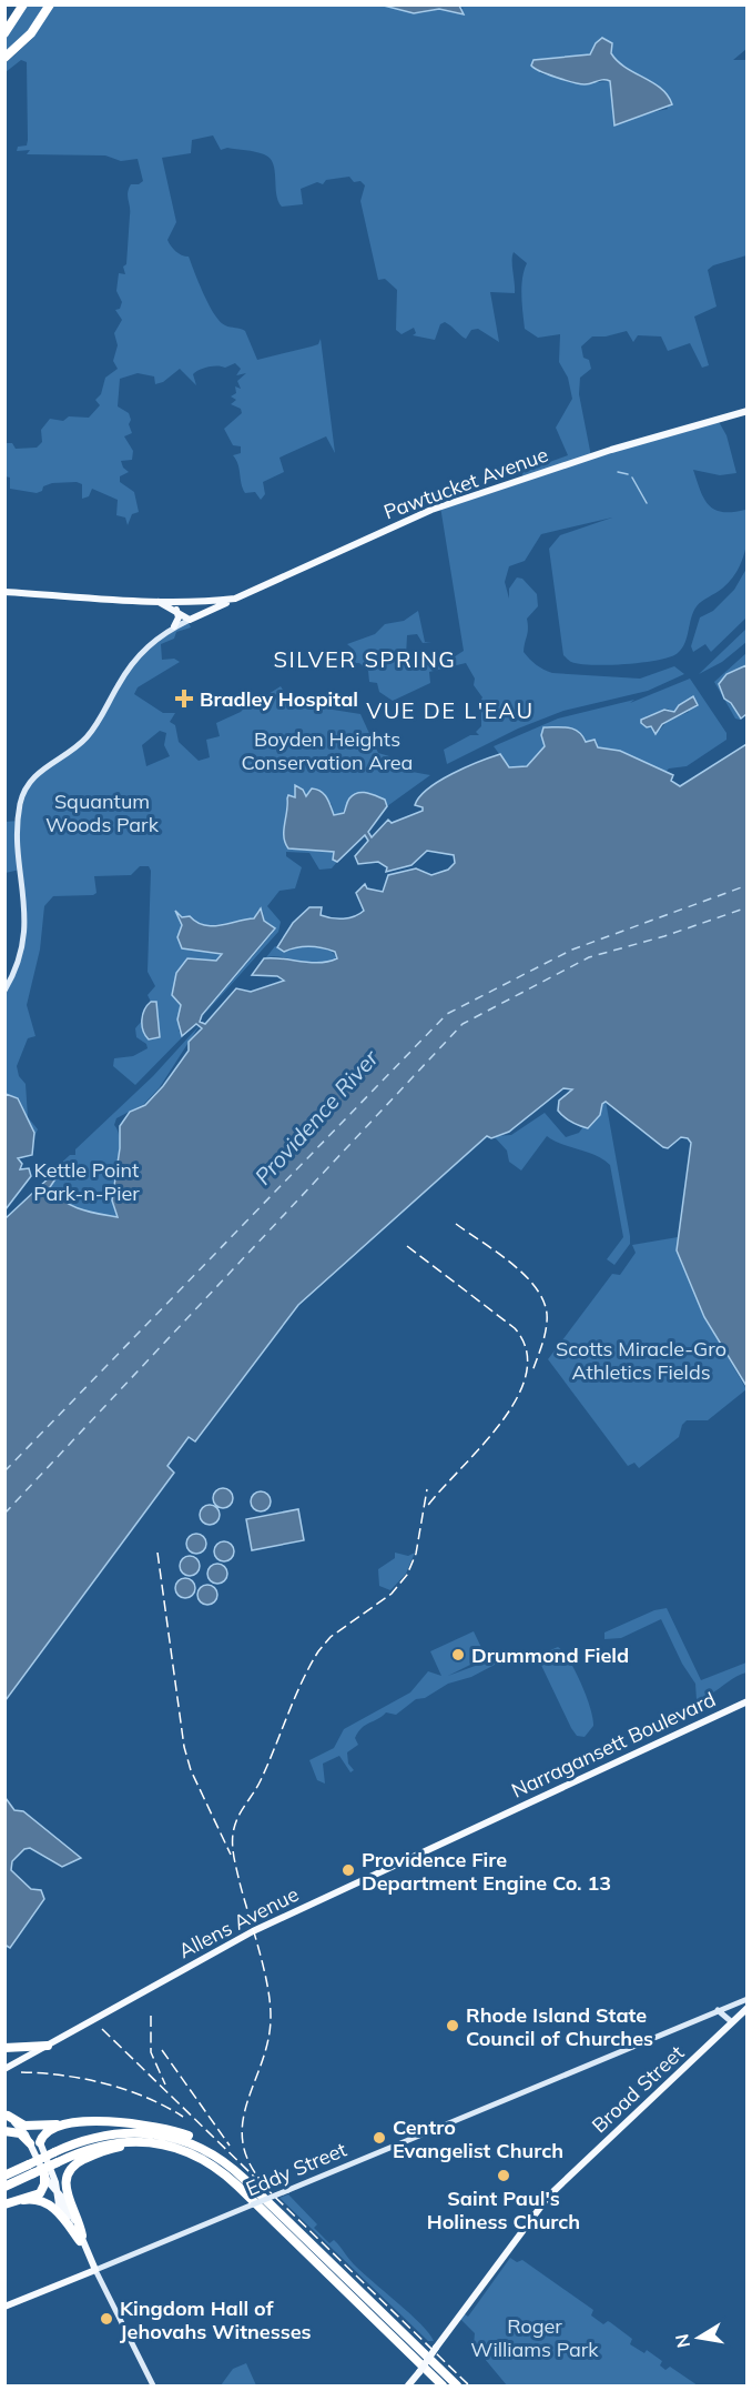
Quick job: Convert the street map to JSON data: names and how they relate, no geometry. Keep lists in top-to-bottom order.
{
  "streets": {
    "main road": [
      "Pawtucket Avenue",
      "Narragansett Boulevard",
      "Allens Avenue",
      "Broad Street",
      "Eddy Street"
    ]
  },
  "crossings": [
    ["Narragansett Boulevard", "Allens Avenue"]
  ],
  "districts": ["SILVER SPRING", "VUE DE L'EAU"],
  "water": ["Providence River"],
  "parks": [
    "Boyden Heights Conservation Area",
    "Squantum Woods Park",
    "Kettle Point Park-n-Pier",
    "Scotts Miracle-Gro Athletics Fields",
    "Roger Williams Park"
  ],
  "places": {
    "health": ["Bradley Hospital"],
    "other": [
      "Drummond Field",
      "Providence Fire Department Engine Co. 13",
      "Rhode Island State Council of Churches",
      "Centro Evangelist Church",
      "Saint Paul's Holiness Church",
      "Kingdom Hall of Jehovahs Witnesses"
    ]
  },
  "north": "left"
}
